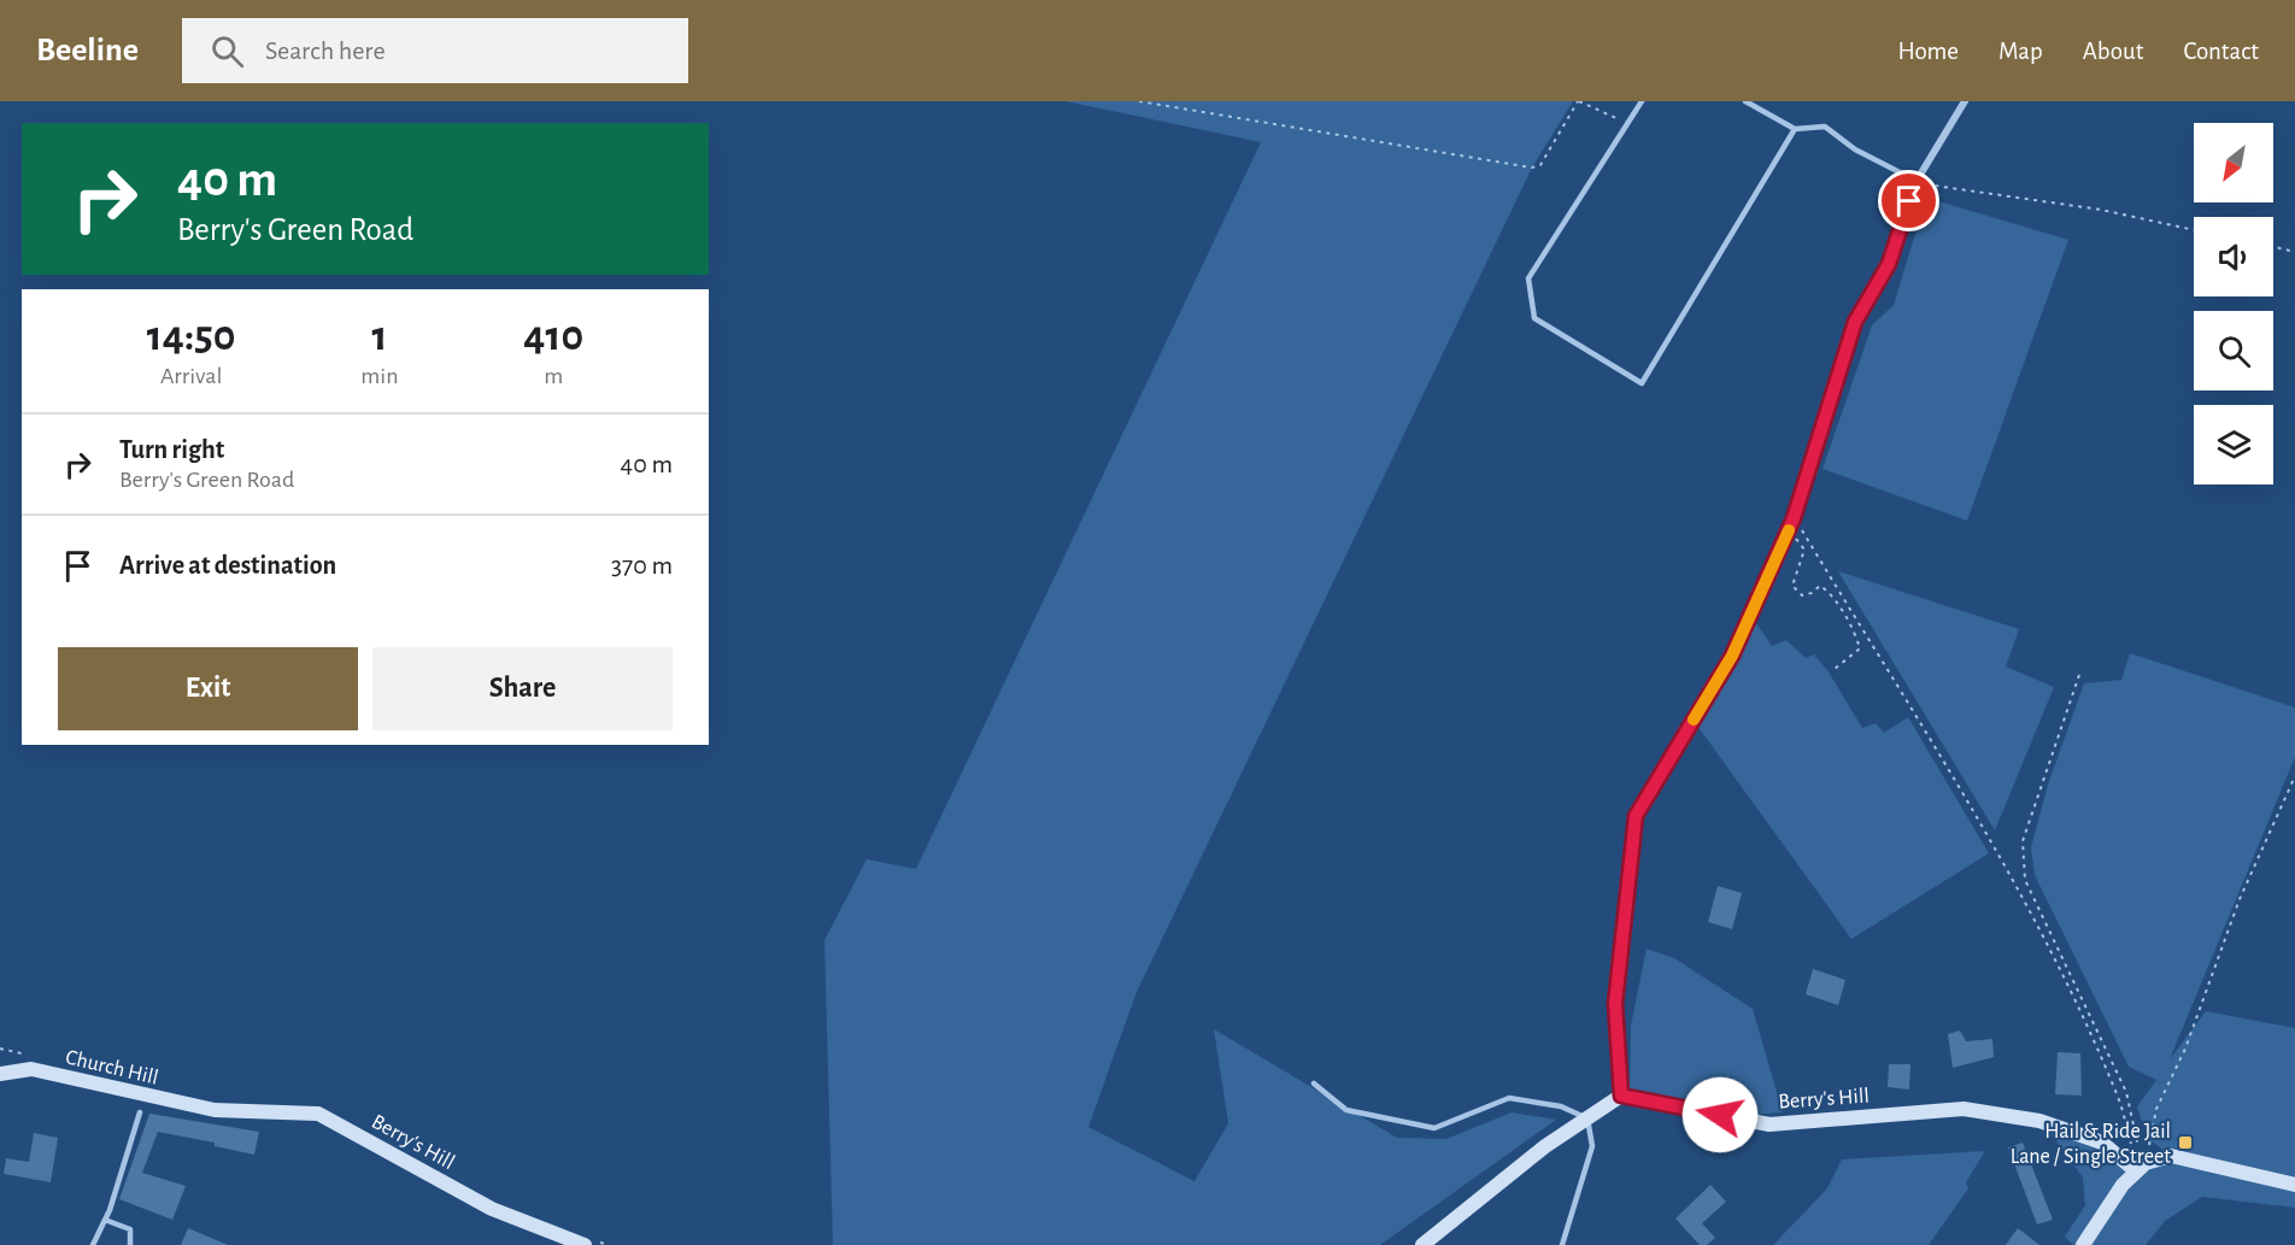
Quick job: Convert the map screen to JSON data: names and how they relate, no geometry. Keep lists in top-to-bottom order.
{
  "streets": {
    "street": ["Church Hill", "Berry's Hill"]
  },
  "crossings": [
    ["Church Hill", "Berry's Hill"]
  ],
  "places": {
    "transit": ["Hail & Ride Jail Lane / Single Street"]
  },
  "north": "bottom left",
  "page": {
    "header": "Beeline",
    "search": "Search here",
    "nav": [
      "Home",
      "Map",
      "About",
      "Contact"
    ],
    "turn": ["40 m", "Berry's Green Road"],
    "eta": [
      "14:50",
      "Arrival",
      "1",
      "min",
      "410",
      "m"
    ],
    "list": [
      {
        "name": "Turn right",
        "note": "Berry's Green Road",
        "value": "40 m"
      },
      {
        "name": "Arrive at destination",
        "value": "370 m"
      }
    ],
    "buttons": ["Exit", "Share"]
  }
}
